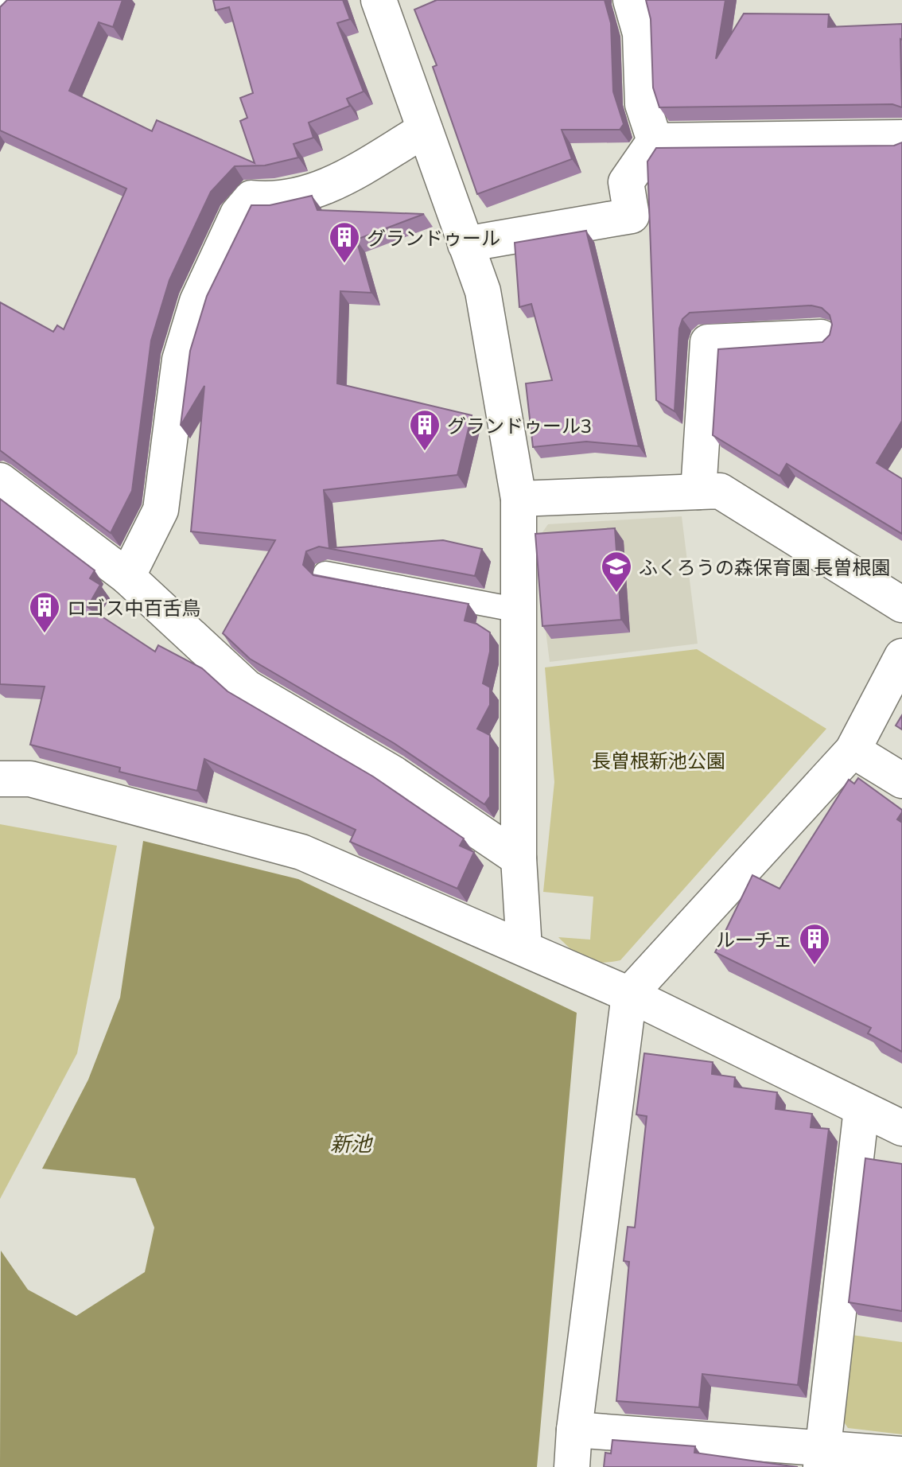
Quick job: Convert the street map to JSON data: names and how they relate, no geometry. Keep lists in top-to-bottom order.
{
  "water": ["新池"],
  "parks": ["長曽根新池公園"],
  "places": {
    "building": [
      "グランドゥール",
      "グランドゥール3",
      "ロゴス中百舌鳥",
      "ルーチェ"
    ],
    "school or university": ["ふくろうの森保育園 長曽根園"]
  }
}
